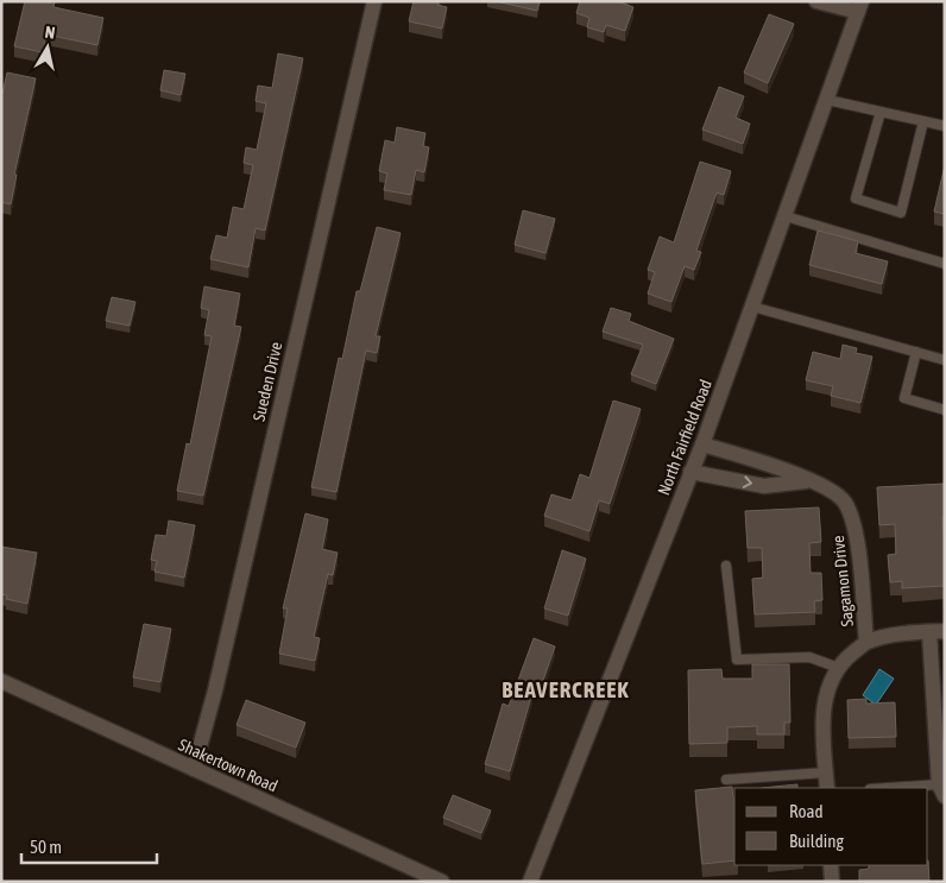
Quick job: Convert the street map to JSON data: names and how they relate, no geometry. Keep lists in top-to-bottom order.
{
  "streets": {
    "street": [
      "Sueden Drive",
      "North Fairfield Road",
      "Sagamon Drive",
      "Shakertown Road"
    ]
  },
  "crossings": [
    ["Sueden Drive", "Shakertown Road"],
    ["North Fairfield Road", "Sagamon Drive"]
  ],
  "districts": ["BEAVERCREEK"],
  "legend": ["Road", "Building"],
  "scale_bar": "50 m",
  "north": "top"
}
